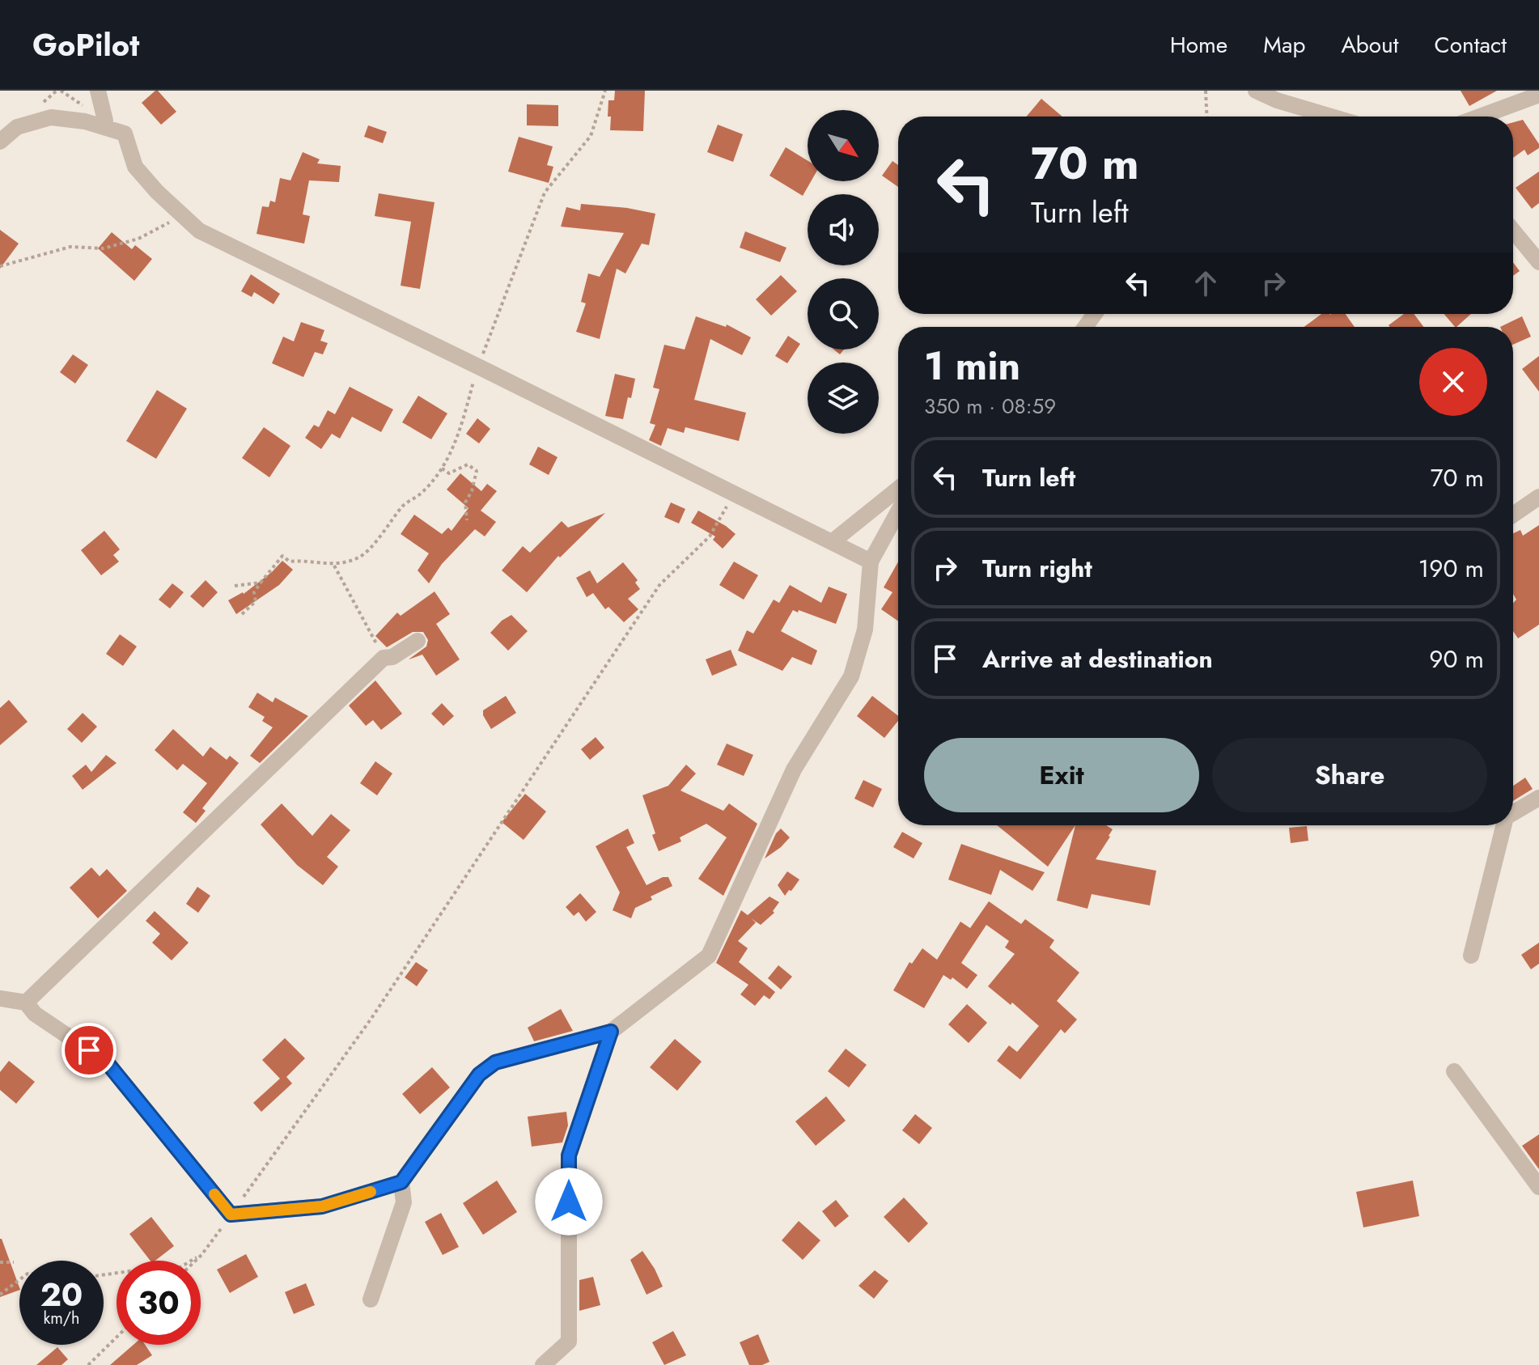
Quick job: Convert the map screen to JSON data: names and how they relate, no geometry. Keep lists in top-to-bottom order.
{
  "north": "bottom right",
  "page": {
    "header": "GoPilot",
    "nav": [
      "Home",
      "Map",
      "About",
      "Contact"
    ],
    "turn": ["70 m", "Turn left"],
    "heading": ["1 min", "350 m · 08:59"],
    "list": [
      {
        "name": "Turn left",
        "value": "70 m"
      },
      {
        "name": "Turn right",
        "value": "190 m"
      },
      {
        "name": "Arrive at destination",
        "value": "90 m"
      }
    ],
    "buttons": ["Exit", "Share"],
    "speed": "20 km/h",
    "limit": "30"
  }
}
